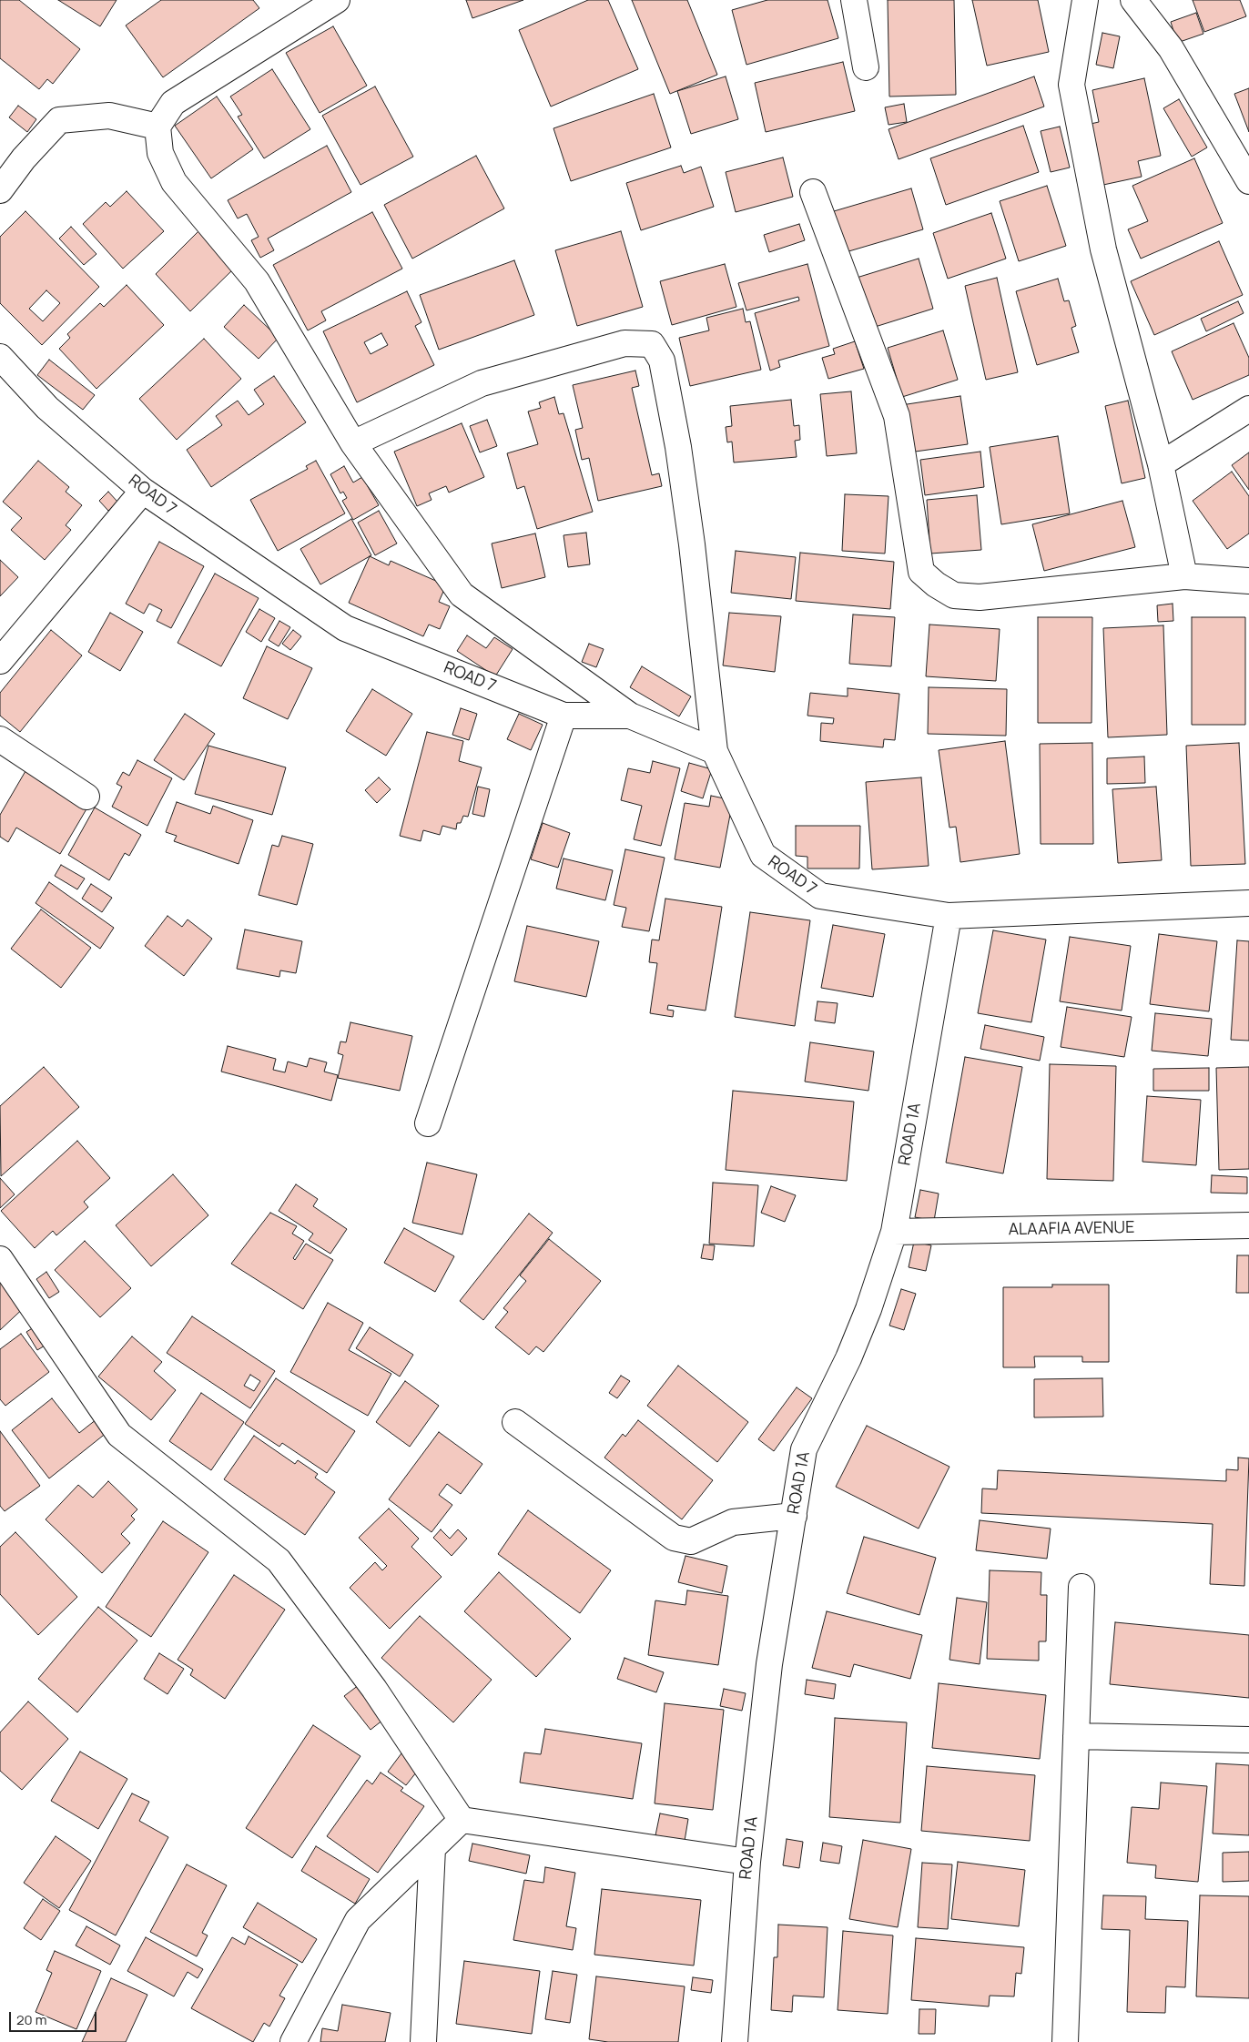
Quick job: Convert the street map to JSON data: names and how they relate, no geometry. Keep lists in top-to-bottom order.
{
  "streets": {
    "street": ["ROAD 7", "ROAD 1A", "ALAAFIA AVENUE"]
  },
  "crossings": [
    ["ROAD 7", "ROAD 1A"],
    ["ROAD 1A", "ALAAFIA AVENUE"]
  ],
  "scale_bar": "20 m"
}
